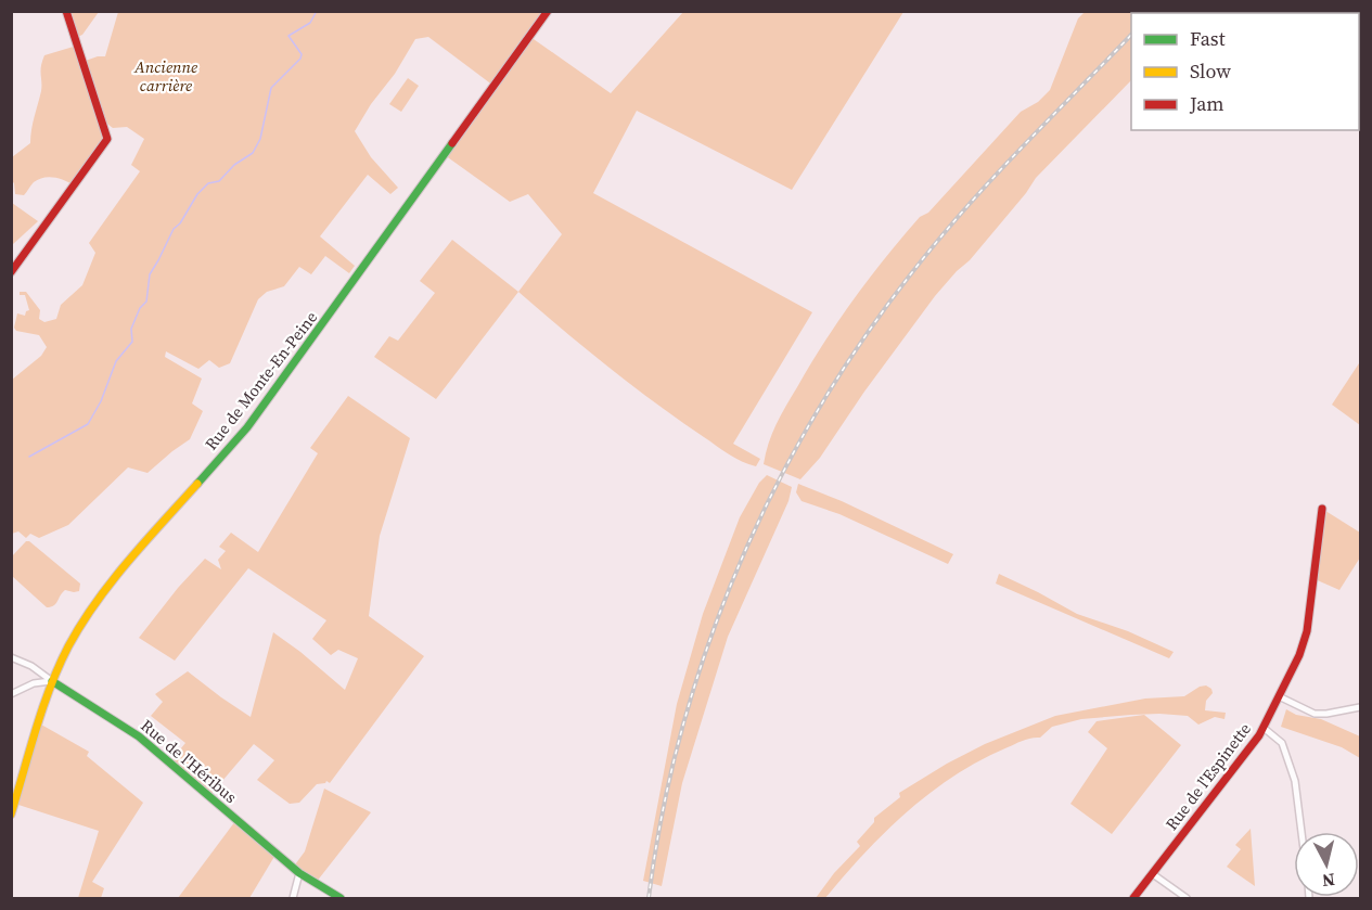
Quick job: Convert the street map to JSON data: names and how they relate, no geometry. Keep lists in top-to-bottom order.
{
  "streets": {
    "street": ["Rue de Monte-En-Peine", "Rue de l'Héribus", "Rue de l'Espinette"]
  },
  "crossings": [
    ["Rue de Monte-En-Peine", "Rue de l'Héribus"]
  ],
  "parks": ["Ancienne carrière"],
  "legend": ["Fast", "Slow", "Jam"],
  "north": "bottom"
}
